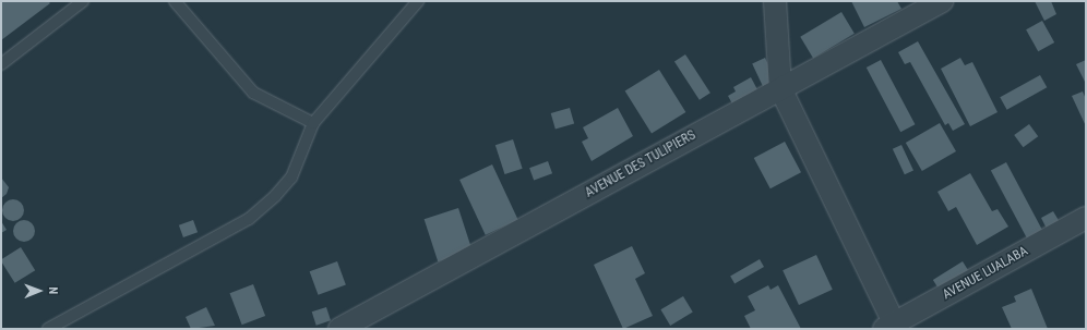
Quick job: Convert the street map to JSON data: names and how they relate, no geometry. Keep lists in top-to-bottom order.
{
  "streets": {
    "street": ["AVENUE DES TULIPIERS", "AVENUE LUALABA"]
  },
  "north": "right"
}
